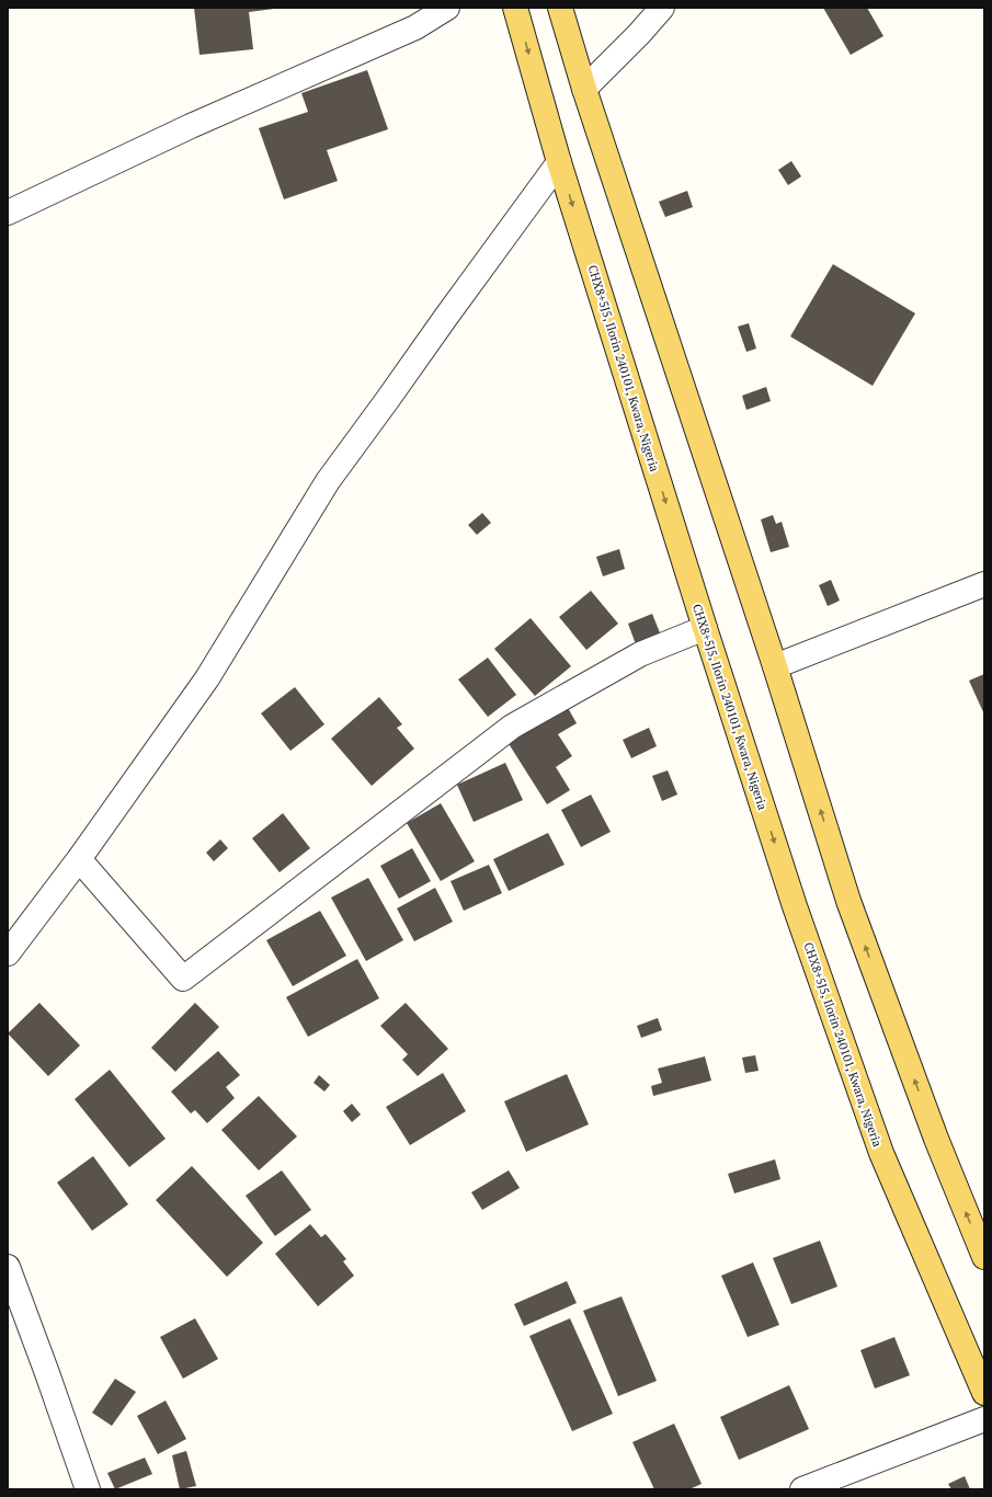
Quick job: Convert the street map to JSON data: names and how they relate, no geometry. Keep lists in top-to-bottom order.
{
  "streets": {
    "main road": ["CHX8+5J5, Ilorin 240101, Kwara, Nigeria"]
  }
}
